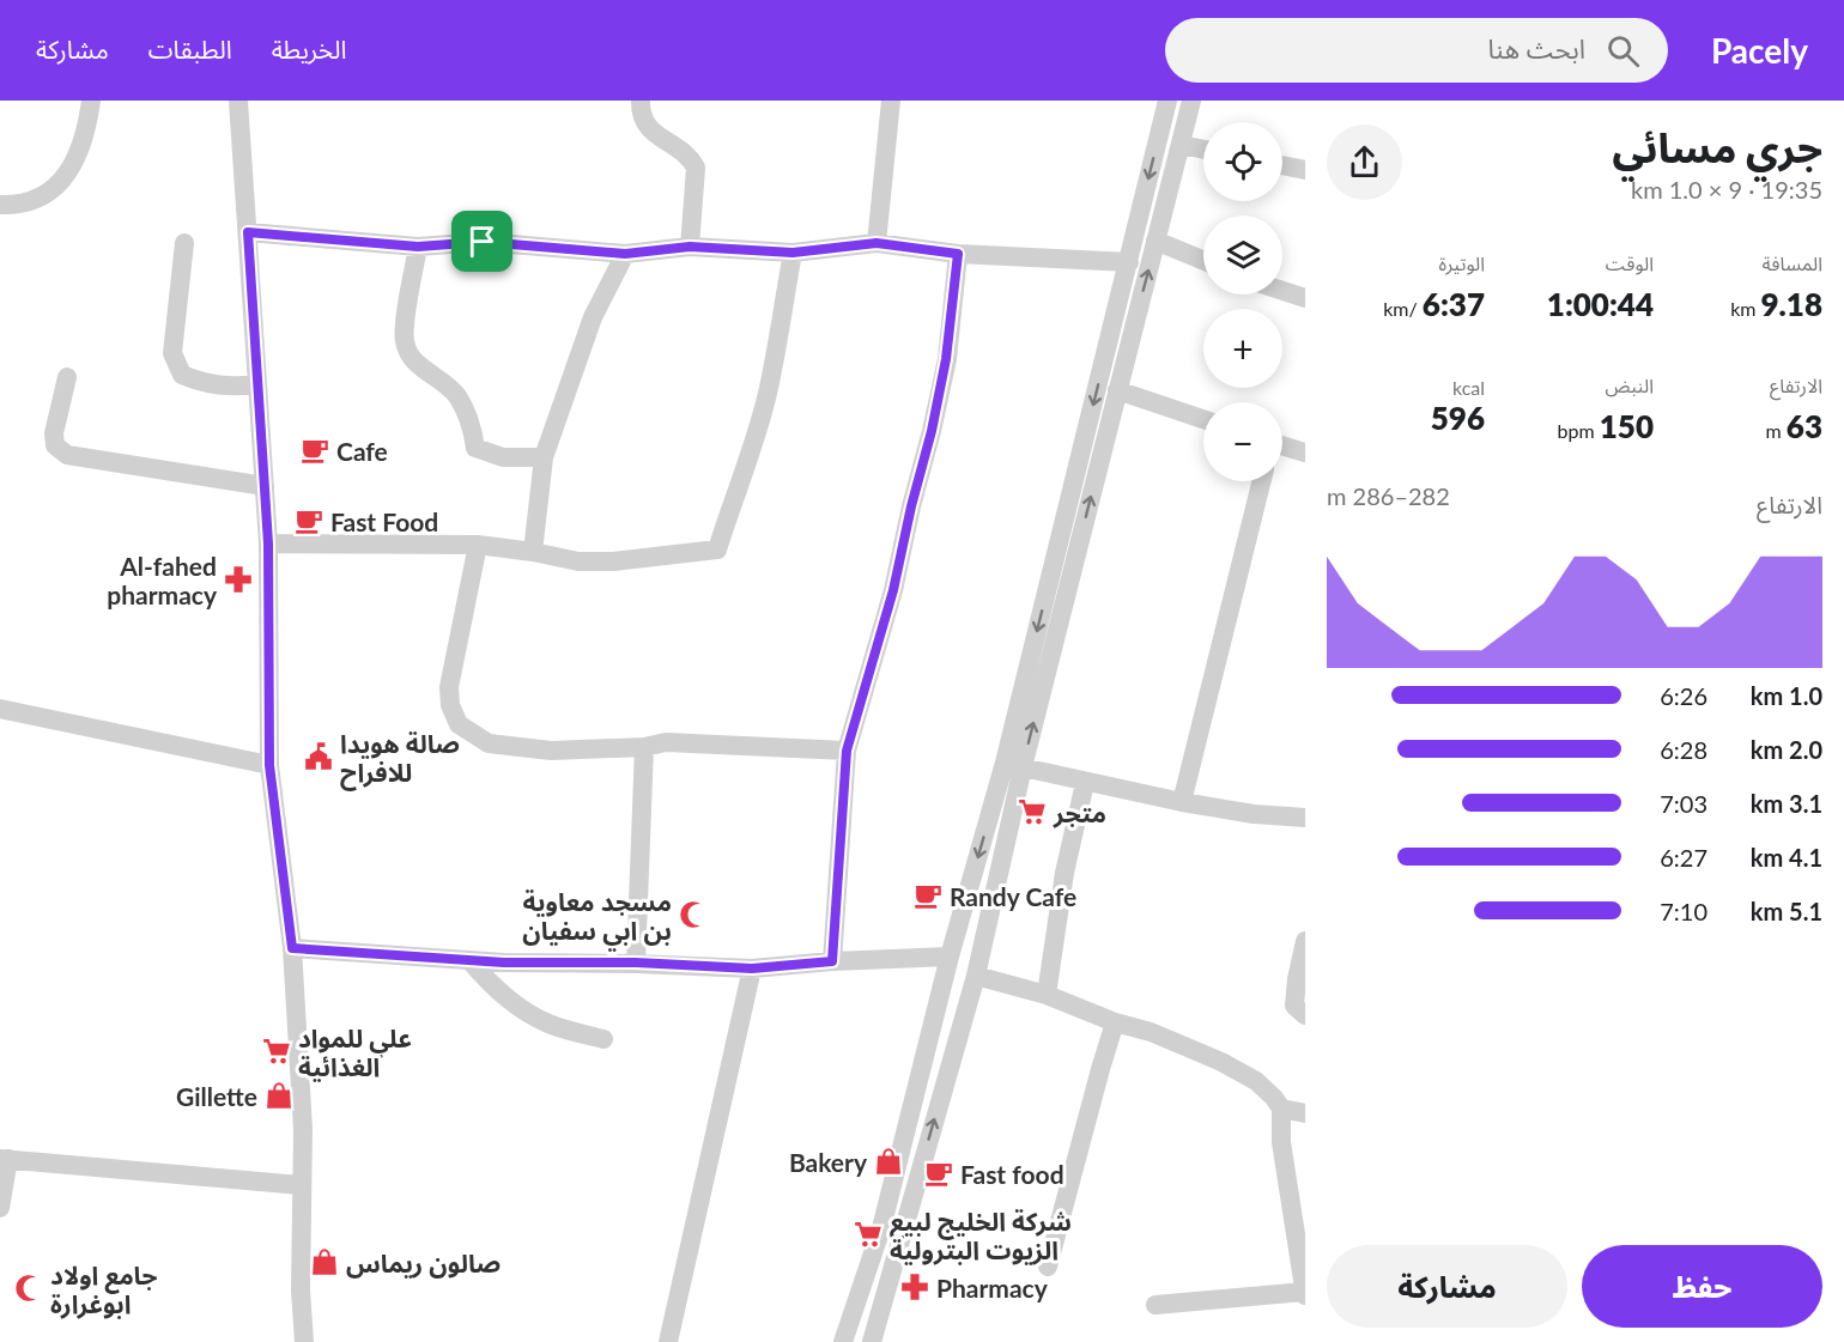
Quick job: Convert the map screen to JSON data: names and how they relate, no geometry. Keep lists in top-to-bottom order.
{
  "places": {
    "cafe": [
      "Cafe",
      "Fast Food",
      "Randy Cafe",
      "Fast food"
    ],
    "pharmacy": ["Al-fahed pharmacy", "Pharmacy"],
    "public building": ["صالة هويدا للافراح"],
    "supermarket": ["متجر", "علي للمواد الغذائية", "شركة الخليج لبيع الزيوت البترولية"],
    "mosque": ["مسجد معاوية بن ابي سفيان", "جامع اولاد ابوغرارة"],
    "shop": ["Gillette", "Bakery", "صالون ريماس"]
  },
  "page": {
    "header": "Pacely",
    "search": "ابحث هنا",
    "nav": ["الخريطة", "الطبقات", "مشاركة"],
    "heading": ["جري مسائي", "19:35 · 9 × 1.0 km"],
    "map_buttons": ["+", "−"],
    "stats": [
      ["المسافة", "9.18 km"],
      ["الوقت", "1:00:44"],
      ["الوتيرة", "6:37 /km"],
      ["الارتفاع", "63 m"],
      ["النبض", "150 bpm"],
      ["kcal", "596"]
    ],
    "chart": ["الارتفاع", "282–286 m"],
    "list": [
      {
        "name": "1.0 km",
        "note": "6:26"
      },
      {
        "name": "2.0 km",
        "note": "6:28"
      },
      {
        "name": "3.1 km",
        "note": "7:03"
      },
      {
        "name": "4.1 km",
        "note": "6:27"
      },
      {
        "name": "5.1 km",
        "note": "7:10"
      }
    ],
    "buttons": ["حفظ", "مشاركة"]
  }
}
